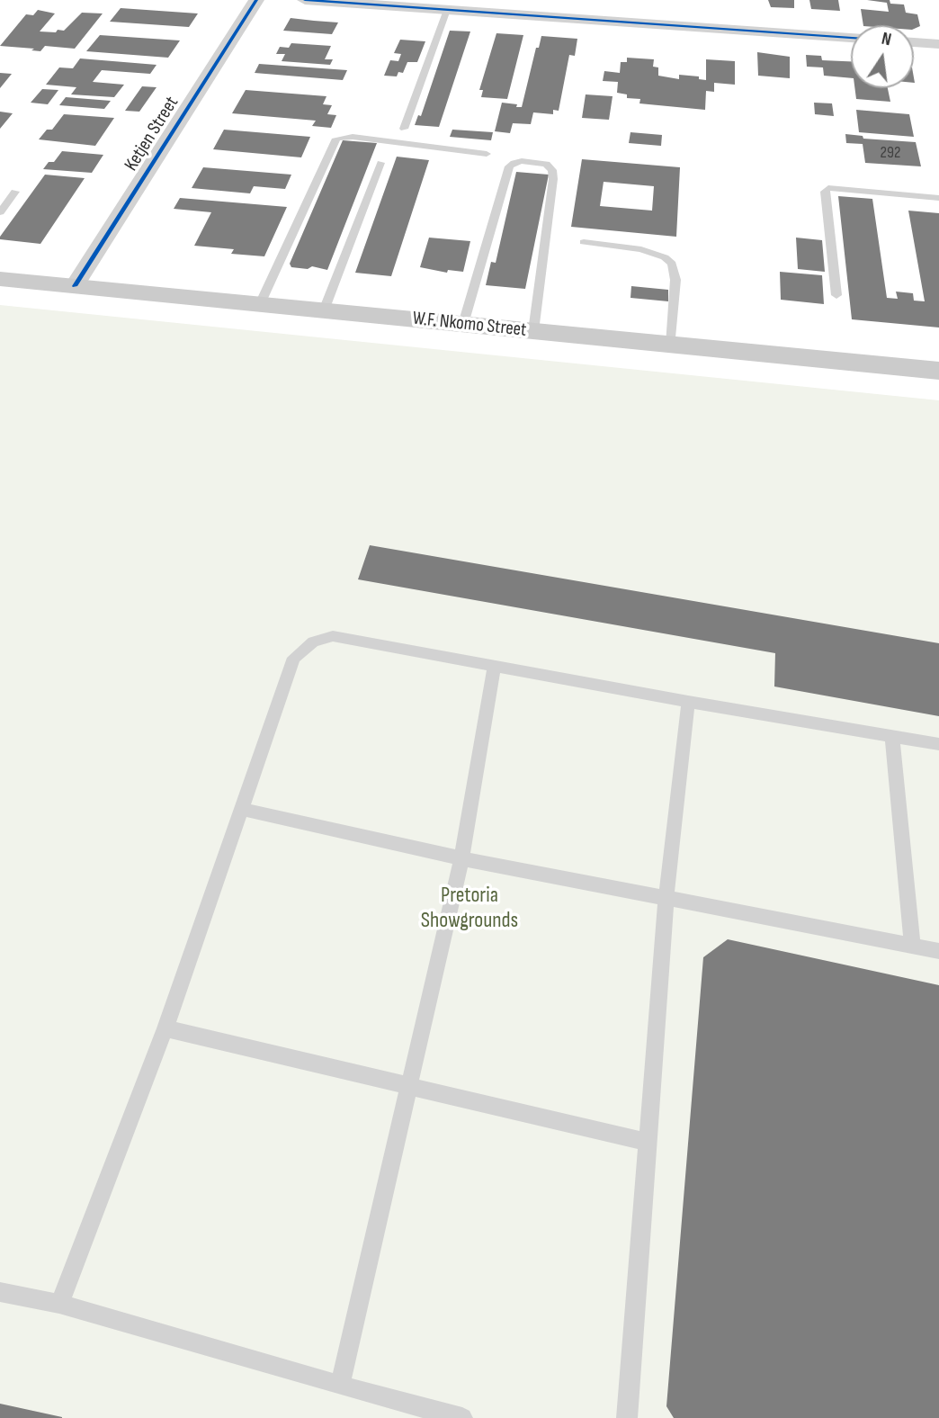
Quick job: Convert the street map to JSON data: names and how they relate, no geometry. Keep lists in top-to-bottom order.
{
  "streets": {
    "main road": ["W.F. Nkomo Street"],
    "street": ["Ketjen Street"]
  },
  "crossings": [
    ["Ketjen Street", "W.F. Nkomo Street"]
  ],
  "parks": ["Pretoria Showgrounds"],
  "house_numbers": ["292"],
  "north": "top"
}
